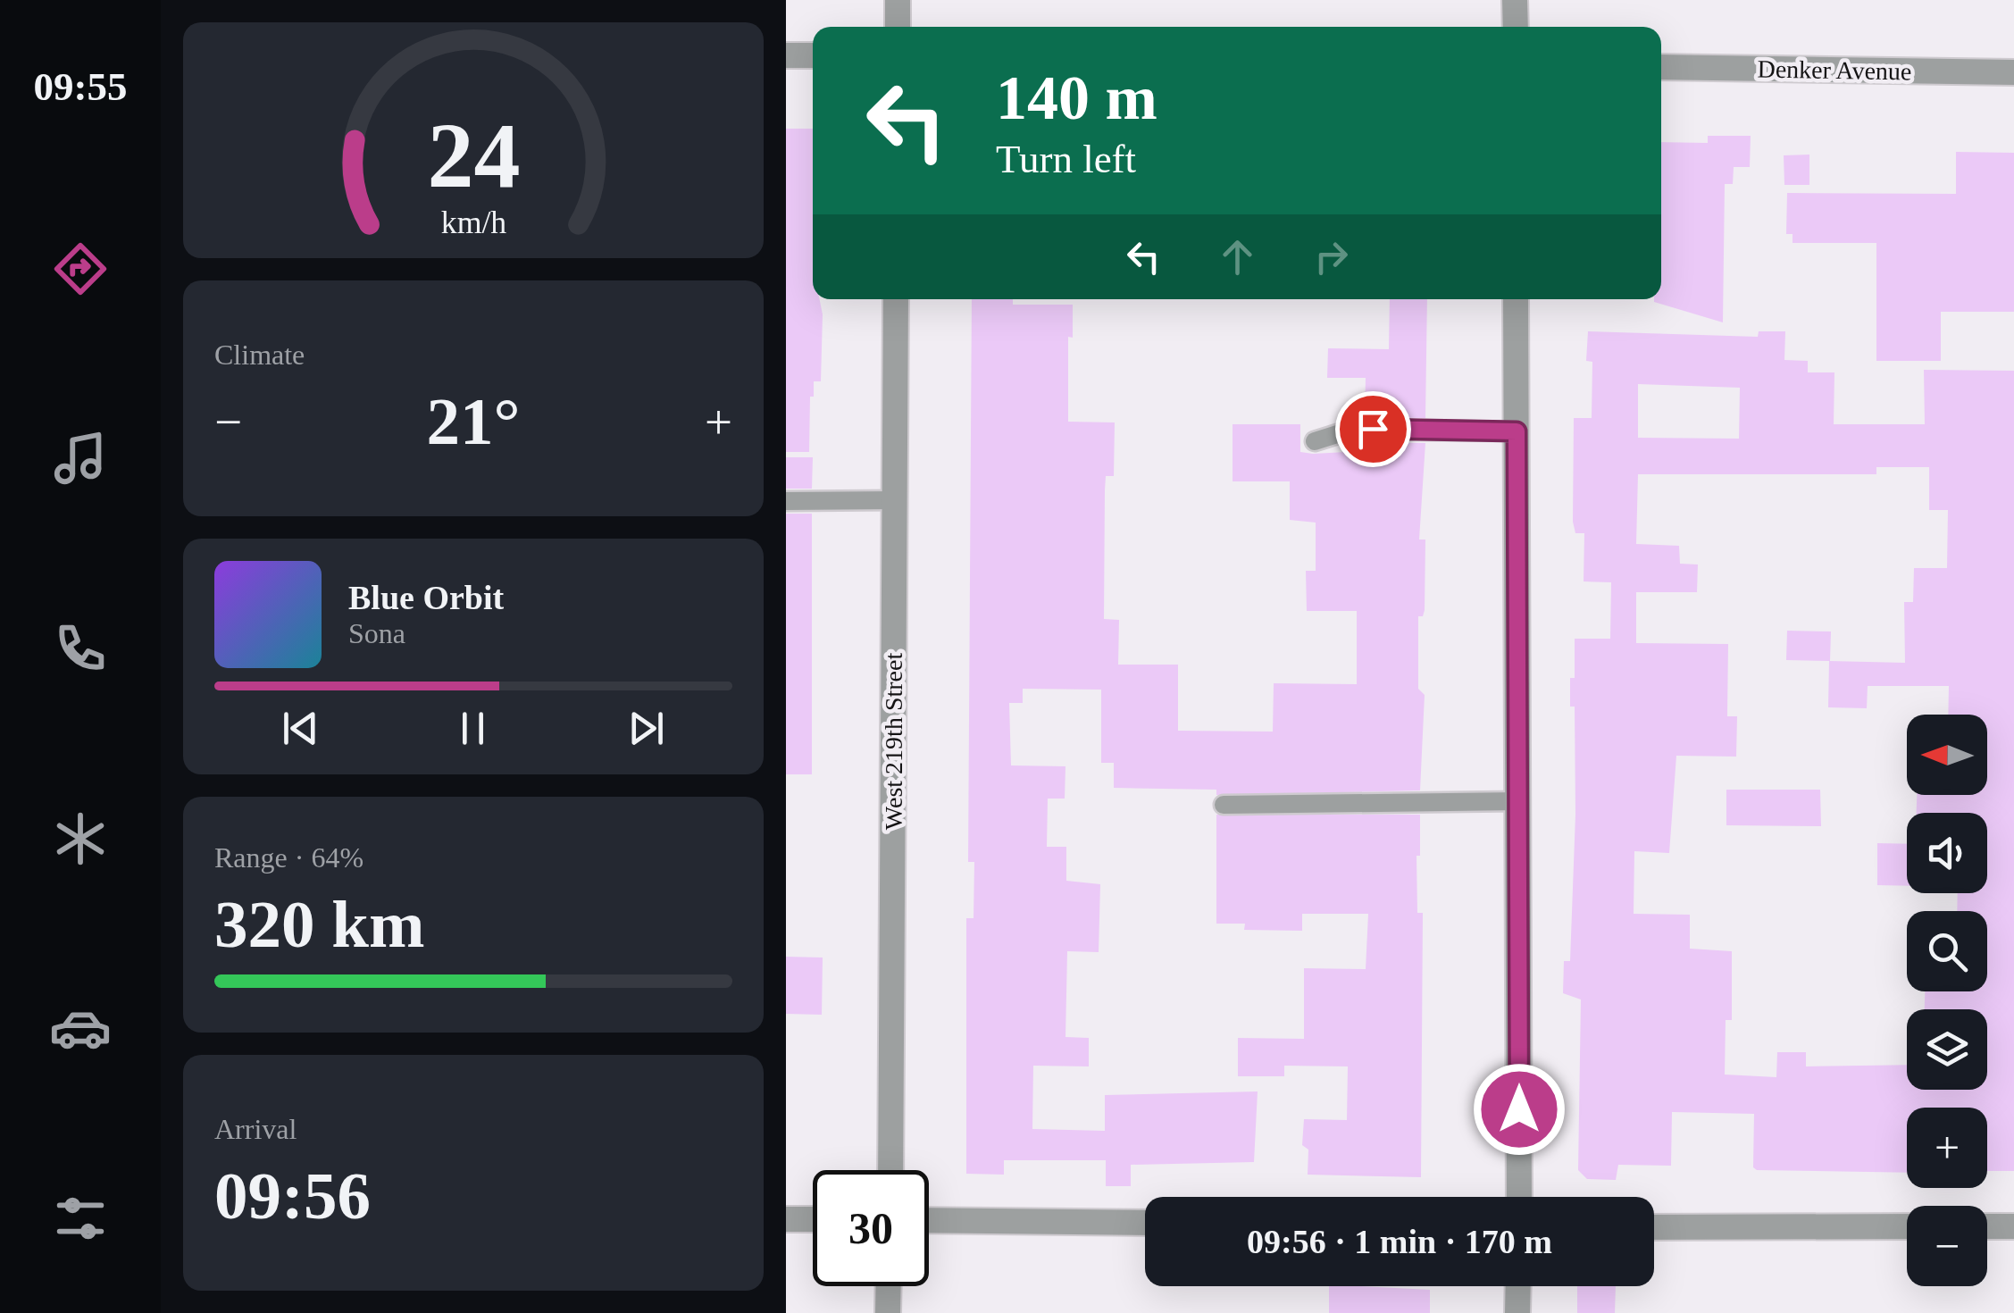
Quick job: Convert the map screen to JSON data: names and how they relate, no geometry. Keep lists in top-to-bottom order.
{
  "streets": {
    "street": ["Denker Avenue", "West 219th Street"]
  },
  "north": "left",
  "page": {
    "tabs": "09:55",
    "turn": ["140 m", "Turn left"],
    "tile": [
      "Climate",
      ["Range · 64%", "320 km"],
      ["Arrival", "09:56"]
    ],
    "heat": ["−", "21°", "+"],
    "song": ["Blue Orbit", "Sona"],
    "map_buttons": ["+", "−"],
    "limit": "30",
    "trip": "09:56 · 1 min · 170 m",
    "gauge": ["24", "km/h"]
  }
}
